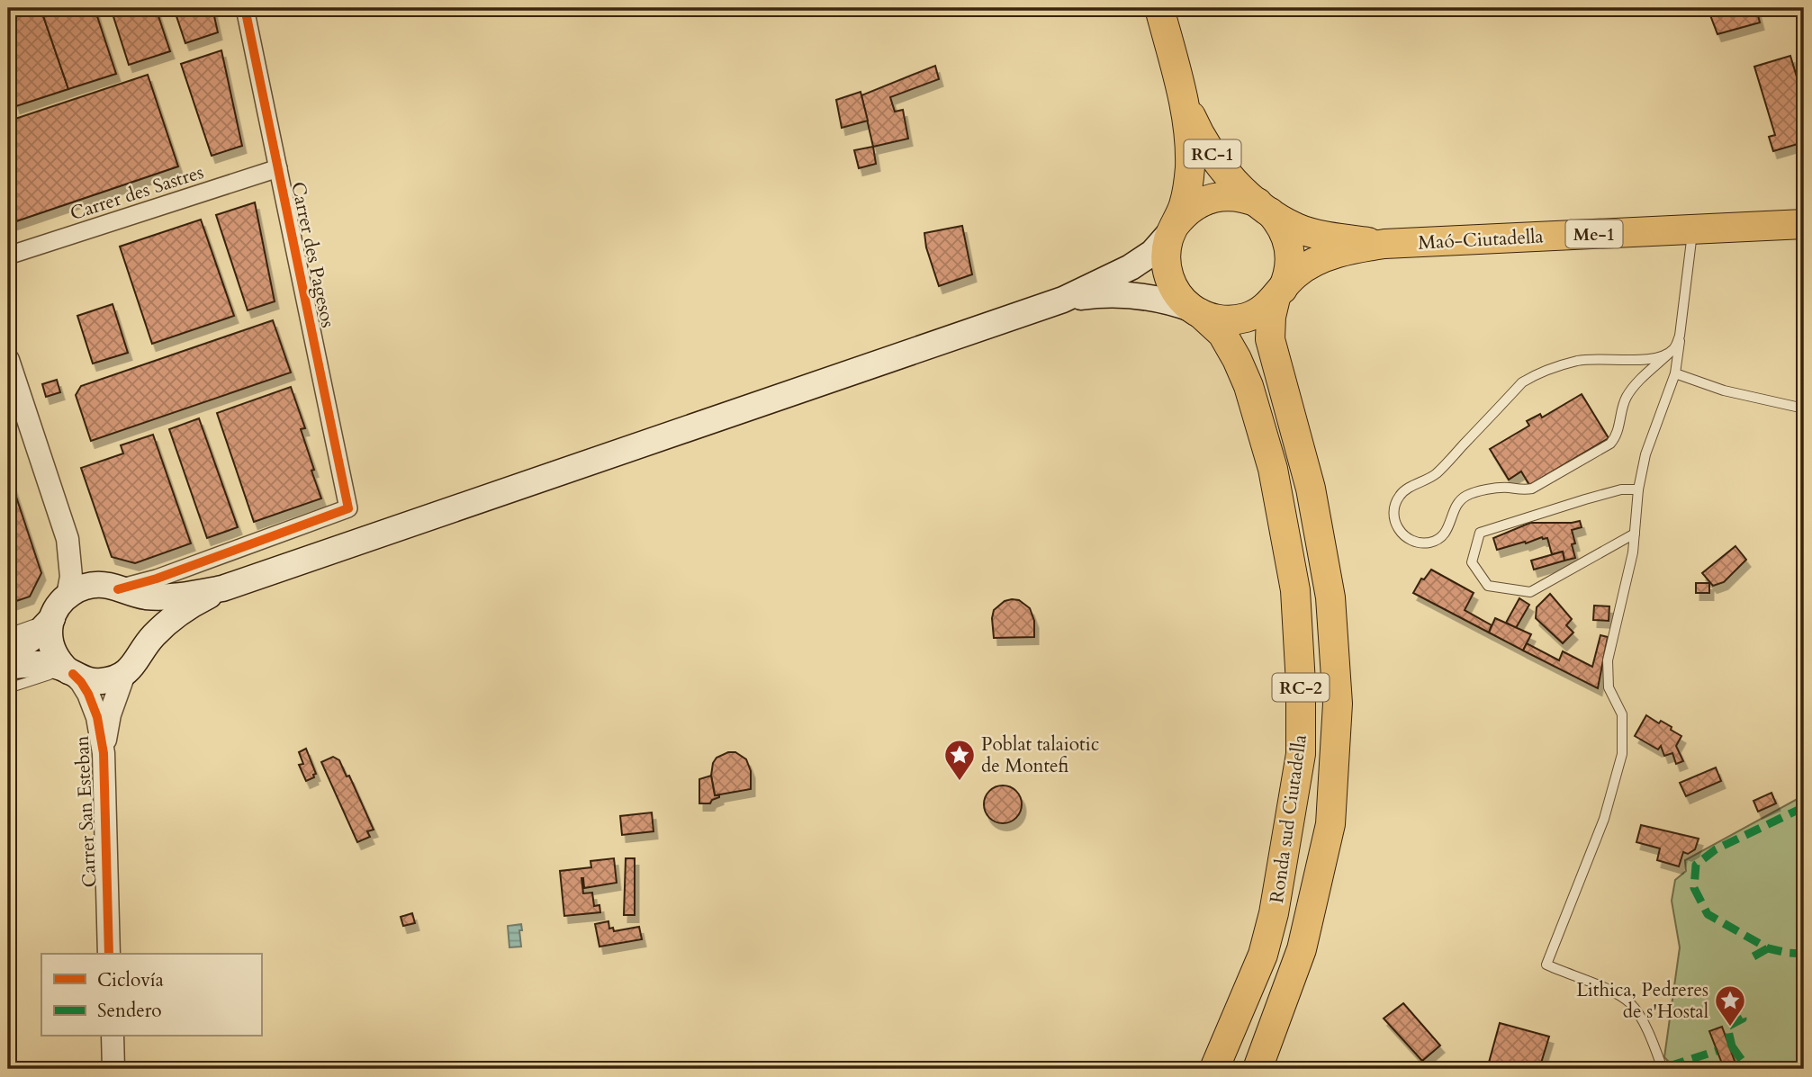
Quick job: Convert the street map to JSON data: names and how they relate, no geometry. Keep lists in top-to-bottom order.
{
  "streets": {
    "main road": [
      "RC-1",
      "Me-1",
      "Maó-Ciutadella",
      "RC-2",
      "Ronda sud Ciutadella"
    ],
    "street": ["Carrer des Sastres", "Carrer des Pagesos", "Carrer San Esteban"]
  },
  "crossings": [
    ["RC-1", "Me-1"],
    ["RC-1", "Ronda sud Ciutadella"],
    ["Carrer des Sastres", "Carrer des Pagesos"],
    ["Me-1", "Maó-Ciutadella"],
    ["Me-1", "Carrer des Pagesos"],
    ["Me-1", "Carrer San Esteban"],
    ["Me-1", "Ronda sud Ciutadella"],
    ["Carrer des Pagesos", "Carrer San Esteban"]
  ],
  "places": {
    "place": ["Poblat talaiotic de Montefi", "Lithica, Pedreres de s'Hostal"]
  },
  "legend": ["Ciclovía", "Sendero"]
}
